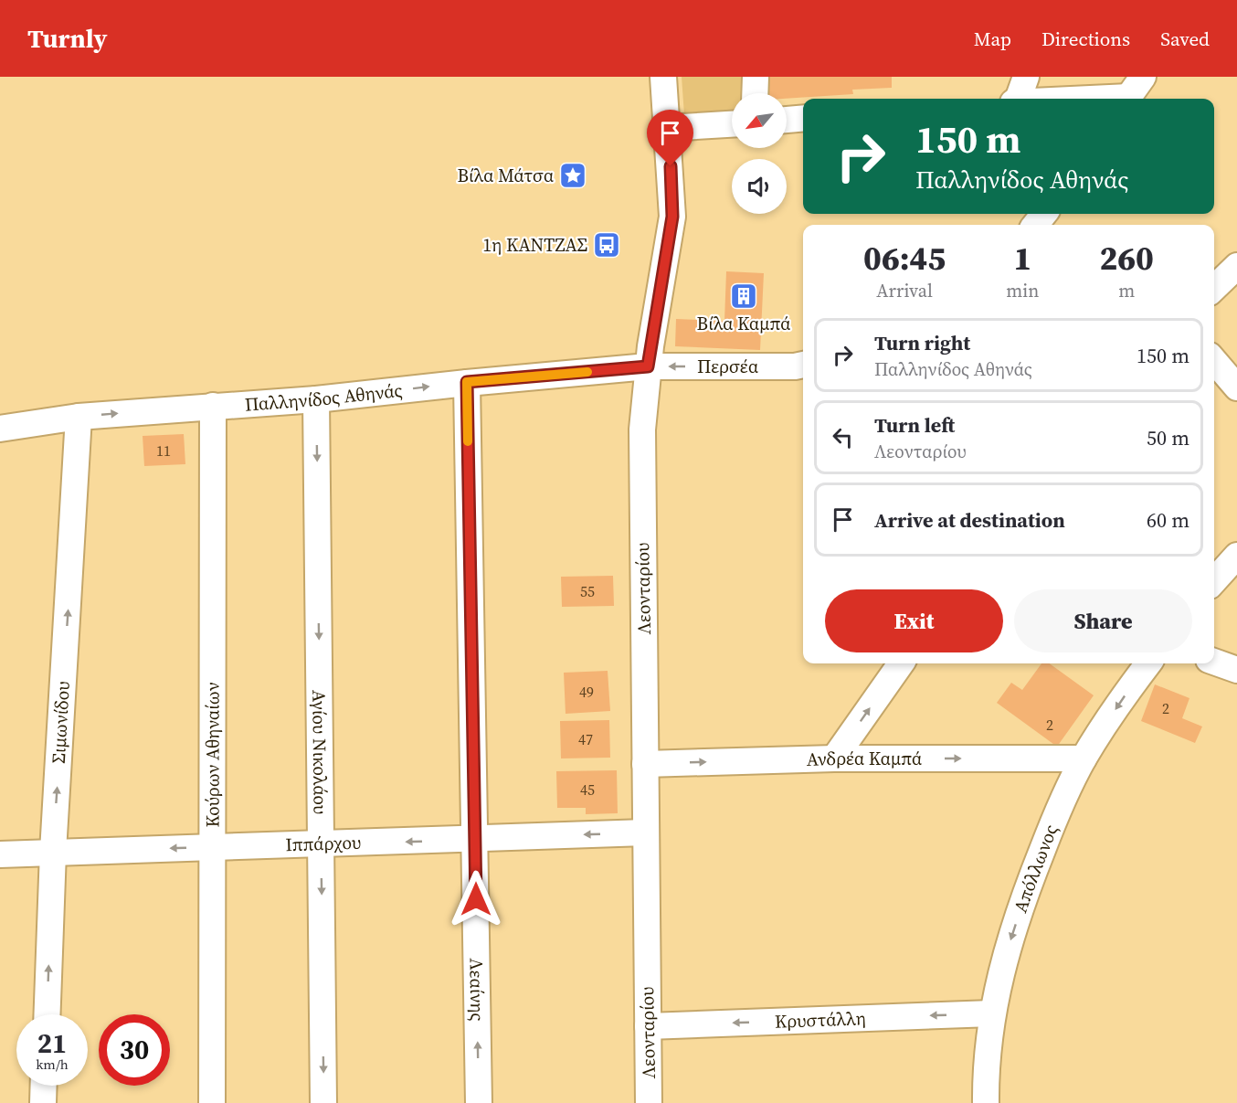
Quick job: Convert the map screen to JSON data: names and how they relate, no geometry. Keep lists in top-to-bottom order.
{
  "streets": {
    "street": [
      "Περσέα",
      "Παλληνίδος Αθηνάς",
      "Λεονταρίου",
      "Σιμωνίδου",
      "Αγίου Νικολάου",
      "Κούρων Αθηναίων",
      "Ανδρέα Καμπά",
      "Ιππάρχου",
      "Απόλλωνος",
      "Λεαίνης",
      "Κρυστάλλη"
    ]
  },
  "crossings": [
    ["Περσέα", "Παλληνίδος Αθηνάς"],
    ["Περσέα", "Λεονταρίου"],
    ["Παλληνίδος Αθηνάς", "Λεονταρίου"],
    ["Παλληνίδος Αθηνάς", "Σιμωνίδου"],
    ["Παλληνίδος Αθηνάς", "Αγίου Νικολάου"],
    ["Παλληνίδος Αθηνάς", "Κούρων Αθηναίων"],
    ["Παλληνίδος Αθηνάς", "Λεαίνης"],
    ["Λεονταρίου", "Ανδρέα Καμπά"],
    ["Λεονταρίου", "Ιππάρχου"],
    ["Λεονταρίου", "Κρυστάλλη"],
    ["Σιμωνίδου", "Ιππάρχου"],
    ["Αγίου Νικολάου", "Ιππάρχου"],
    ["Κούρων Αθηναίων", "Ιππάρχου"],
    ["Ανδρέα Καμπά", "Απόλλωνος"],
    ["Ιππάρχου", "Λεαίνης"],
    ["Απόλλωνος", "Κρυστάλλη"]
  ],
  "one_way": [
    "Περσέα",
    "Παλληνίδος Αθηνάς",
    "Σιμωνίδου",
    "Αγίου Νικολάου",
    "Ανδρέα Καμπά",
    "Ιππάρχου",
    "Απόλλωνος",
    "Λεαίνης",
    "Κρυστάλλη"
  ],
  "places": {
    "place": ["Βίλα Μάτσα"],
    "bus stop": ["1η ΚΑΝΤΖΑΣ"],
    "building": ["Βίλα Καμπά"]
  },
  "house_numbers": [
    "11",
    "55",
    "49",
    "2",
    "2",
    "47",
    "45"
  ],
  "north": "bottom left",
  "page": {
    "header": "Turnly",
    "nav": ["Map", "Directions", "Saved"],
    "turn": ["150 m", "Παλληνίδος Αθηνάς"],
    "eta": [
      "06:45",
      "Arrival",
      "1",
      "min",
      "260",
      "m"
    ],
    "list": [
      {
        "name": "Turn right",
        "note": "Παλληνίδος Αθηνάς",
        "value": "150 m"
      },
      {
        "name": "Turn left",
        "note": "Λεονταρίου",
        "value": "50 m"
      },
      {
        "name": "Arrive at destination",
        "value": "60 m"
      }
    ],
    "buttons": ["Exit", "Share"],
    "speed": "21 km/h",
    "limit": "30"
  }
}
